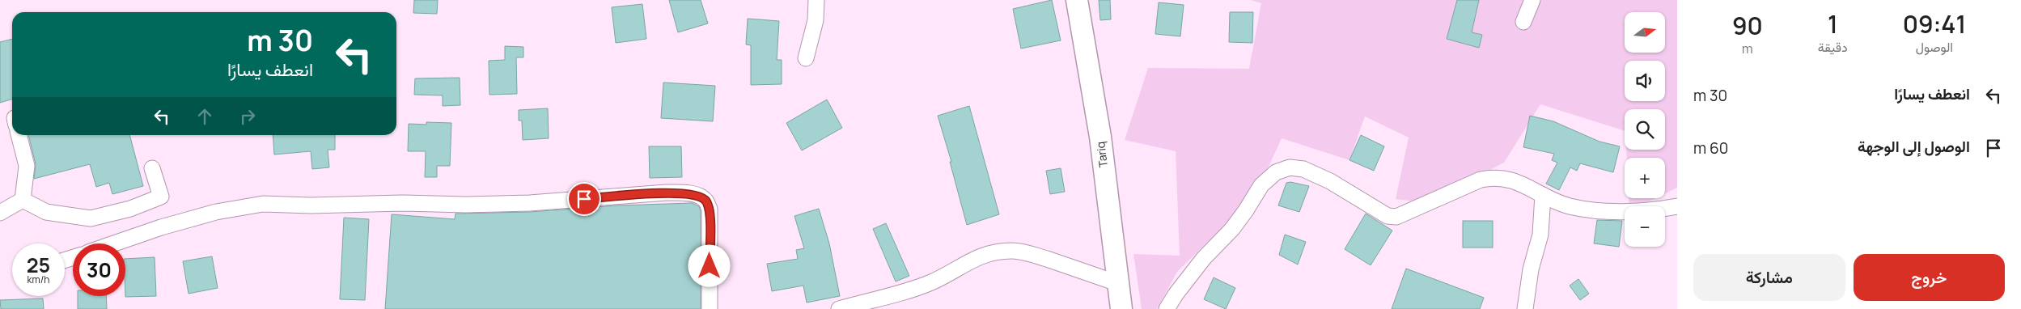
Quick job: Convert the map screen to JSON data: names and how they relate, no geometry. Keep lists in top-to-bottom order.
{
  "streets": {
    "main road": ["Tariq"]
  },
  "north": "right",
  "page": {
    "eta": [
      "09:41",
      "الوصول",
      "1",
      "دقيقة",
      "90",
      "m"
    ],
    "map_buttons": ["+", "−"],
    "turn": ["30 m", "انعطف يسارًا"],
    "list": [
      {
        "name": "انعطف يسارًا",
        "value": "30 m"
      },
      {
        "name": "الوصول إلى الوجهة",
        "value": "60 m"
      }
    ],
    "speed": "25 km/h",
    "limit": "30",
    "buttons": ["خروج", "مشاركة"]
  }
}
